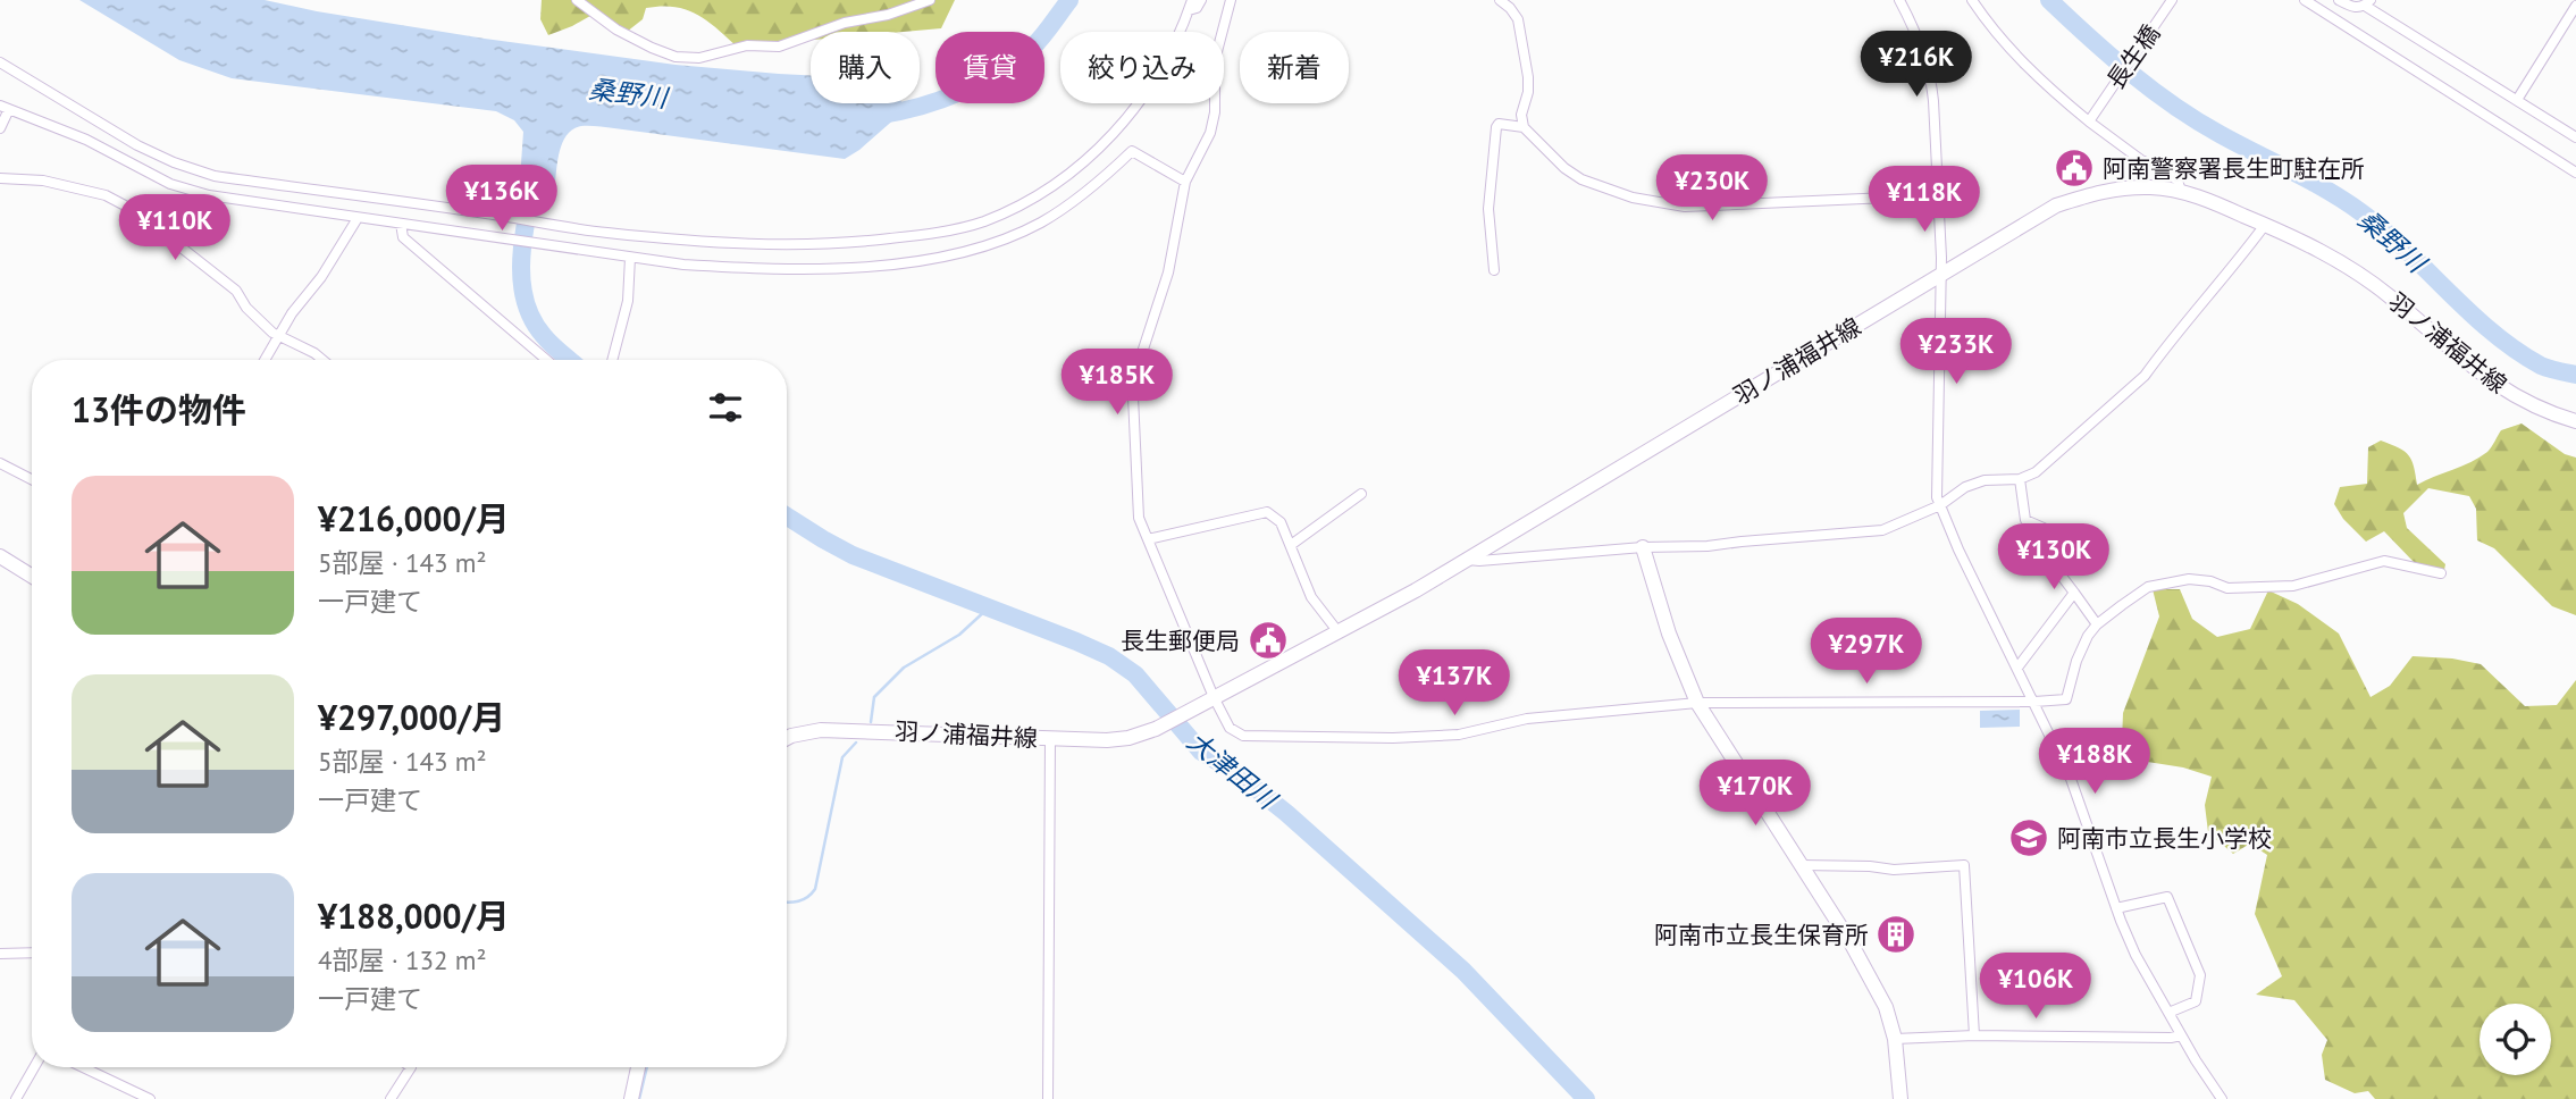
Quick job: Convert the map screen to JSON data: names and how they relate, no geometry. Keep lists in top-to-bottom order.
{
  "streets": {
    "main road": ["羽ノ浦福井線"],
    "street": ["長生橋"]
  },
  "water": ["桑野川", "大津田川"],
  "places": {
    "public building": ["阿南警察署長生町駐在所", "長生郵便局"],
    "school or university": ["阿南市立長生小学校"],
    "building": ["阿南市立長生保育所"]
  },
  "page": {
    "price": [
      "¥216K",
      "¥230K",
      "¥136K",
      "¥118K",
      "¥110K",
      "¥233K",
      "¥185K",
      "¥130K",
      "¥297K",
      "¥137K",
      "¥188K",
      "¥170K",
      "¥106K"
    ],
    "chip": [
      "購入",
      "賃貸",
      "絞り込み",
      "新着"
    ],
    "heading": "13件の物件",
    "list": [
      {
        "name": "¥216,000/月",
        "note": "5部屋 · 143 m² · 一戸建て"
      },
      {
        "name": "¥297,000/月",
        "note": "5部屋 · 143 m² · 一戸建て"
      },
      {
        "name": "¥188,000/月",
        "note": "4部屋 · 132 m² · 一戸建て"
      }
    ]
  }
}
